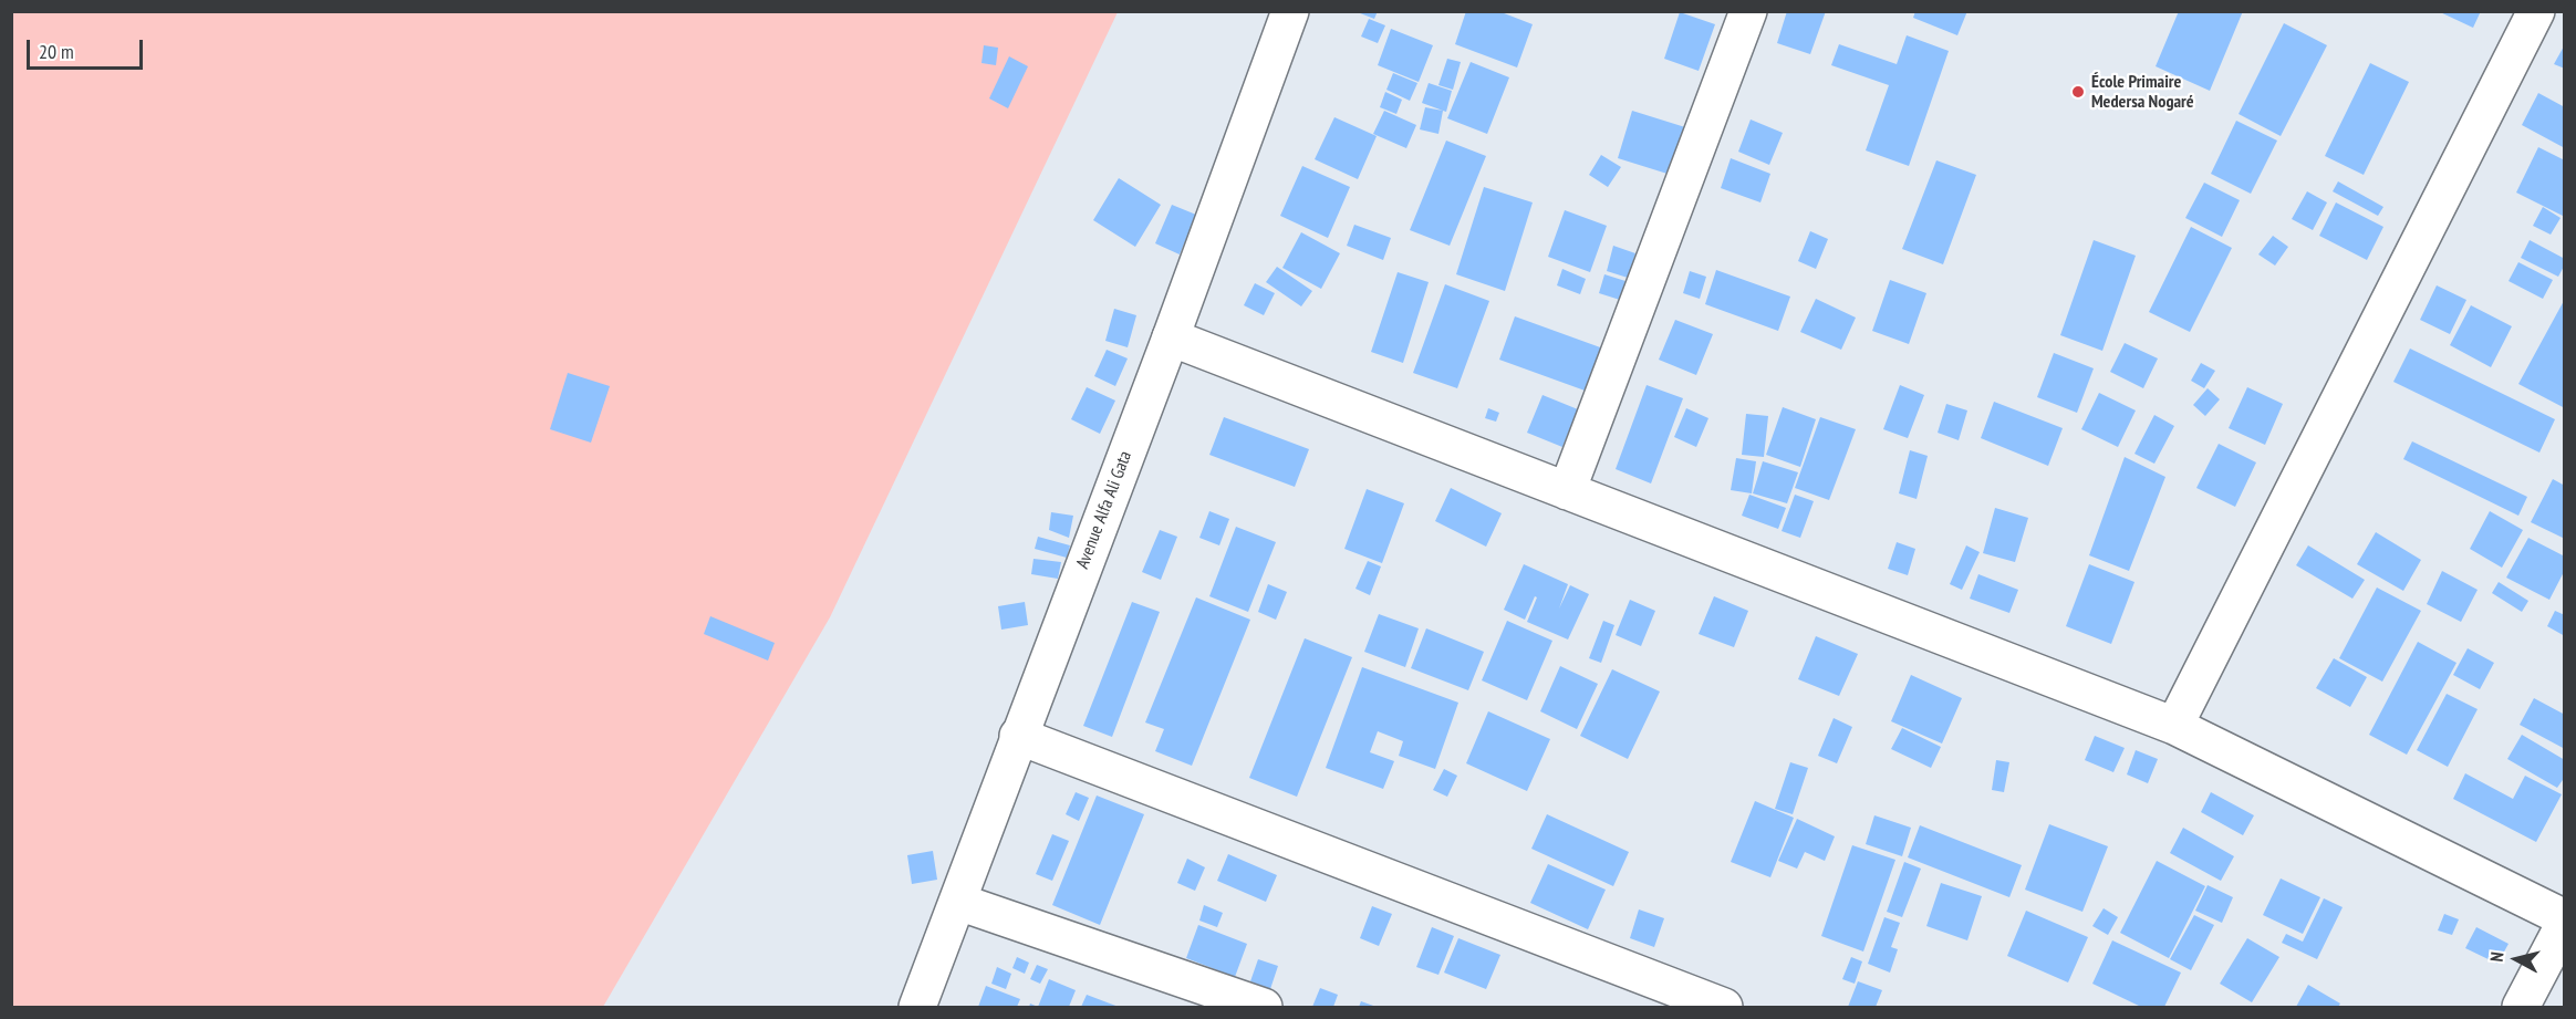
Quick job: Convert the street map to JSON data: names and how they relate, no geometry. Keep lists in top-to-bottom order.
{
  "streets": {
    "street": ["Avenue Alfa Ali Gata"]
  },
  "places": ["École Primaire Medersa Nogaré"],
  "scale_bar": "20 m",
  "north": "left"
}
